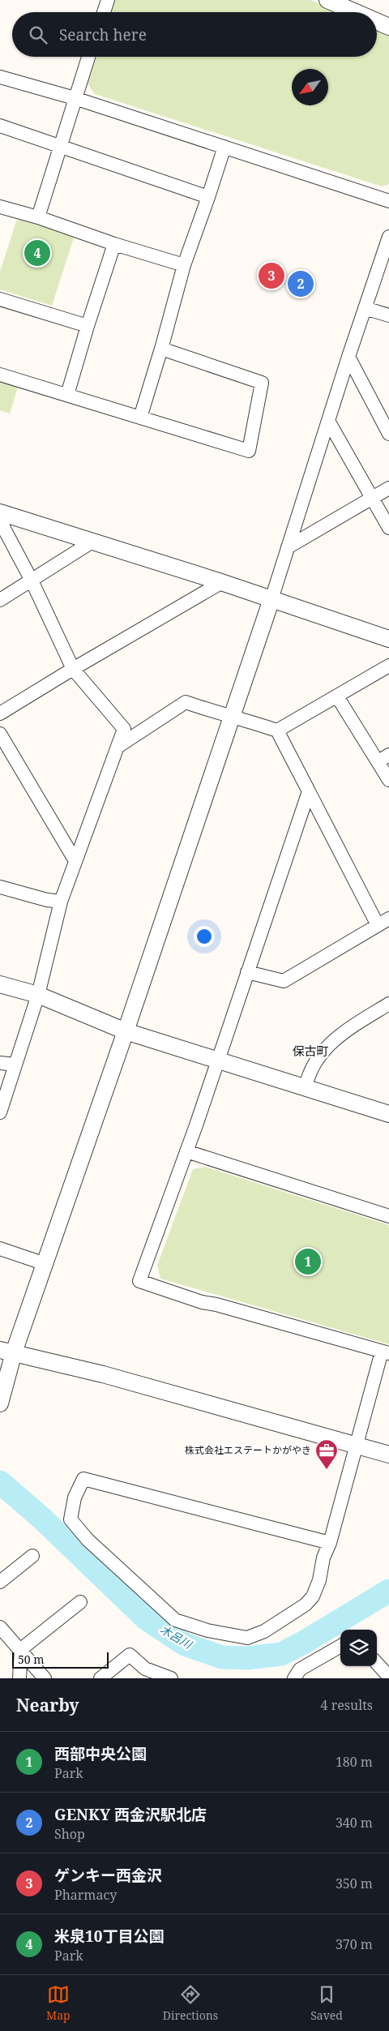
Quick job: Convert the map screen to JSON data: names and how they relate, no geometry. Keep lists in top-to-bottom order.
{
  "districts": ["保古町"],
  "water": ["木呂川"],
  "places": {
    "office": ["株式会社エステートかがやき"]
  },
  "scale_bar": "50 m",
  "north": "bottom left",
  "page": {
    "search": "Search here",
    "pins": [
      "4",
      "3",
      "2",
      "1"
    ],
    "scale": "50 m",
    "heading": ["Nearby", "4 results"],
    "list": [
      {
        "mark": "1",
        "name": "西部中央公園",
        "note": "Park",
        "value": "180 m"
      },
      {
        "mark": "2",
        "name": "GENKY 西金沢駅北店",
        "note": "Shop",
        "value": "340 m"
      },
      {
        "mark": "3",
        "name": "ゲンキー西金沢",
        "note": "Pharmacy",
        "value": "350 m"
      },
      {
        "mark": "4",
        "name": "米泉10丁目公園",
        "note": "Park",
        "value": "370 m"
      }
    ],
    "nav": ["Map", "Directions", "Saved"]
  }
}
